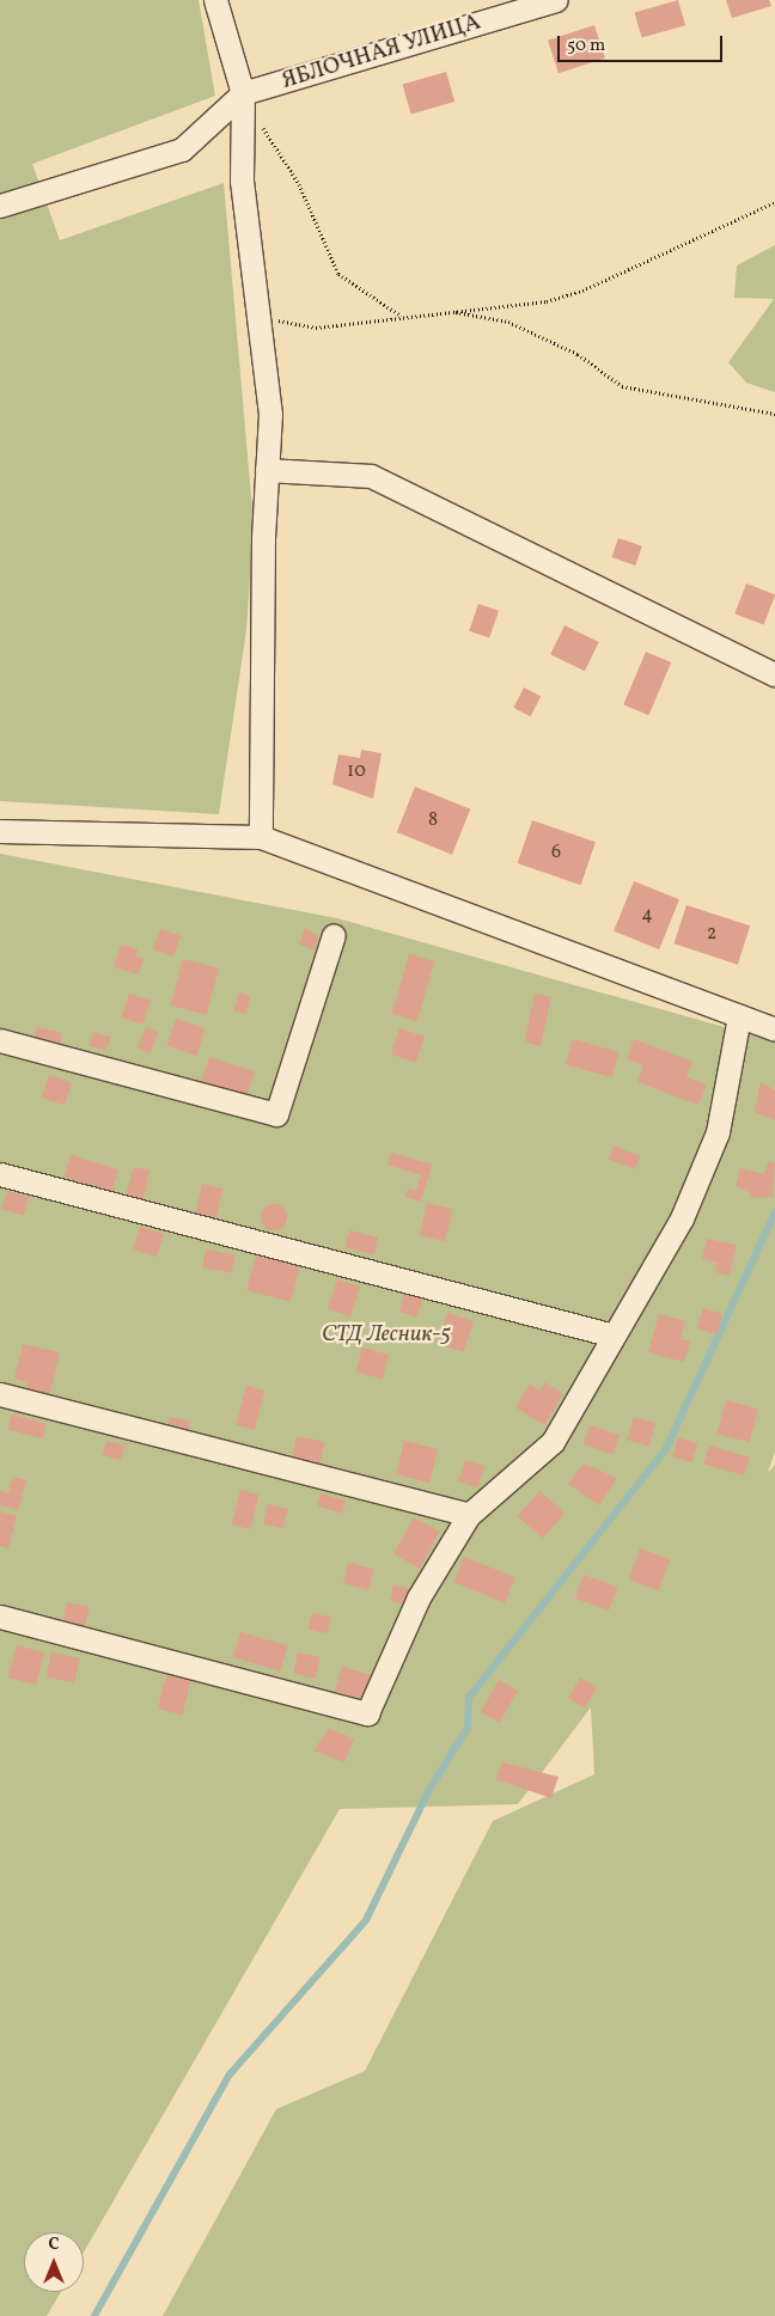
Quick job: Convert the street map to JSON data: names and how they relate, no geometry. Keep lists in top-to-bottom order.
{
  "streets": {
    "street": ["ЯБЛОЧНАЯ УЛИЦА"]
  },
  "parks": ["СТД Лесник-5"],
  "house_numbers": [
    "10",
    "8",
    "6",
    "4",
    "2"
  ],
  "scale_bar": "50 m",
  "north": "top"
}
